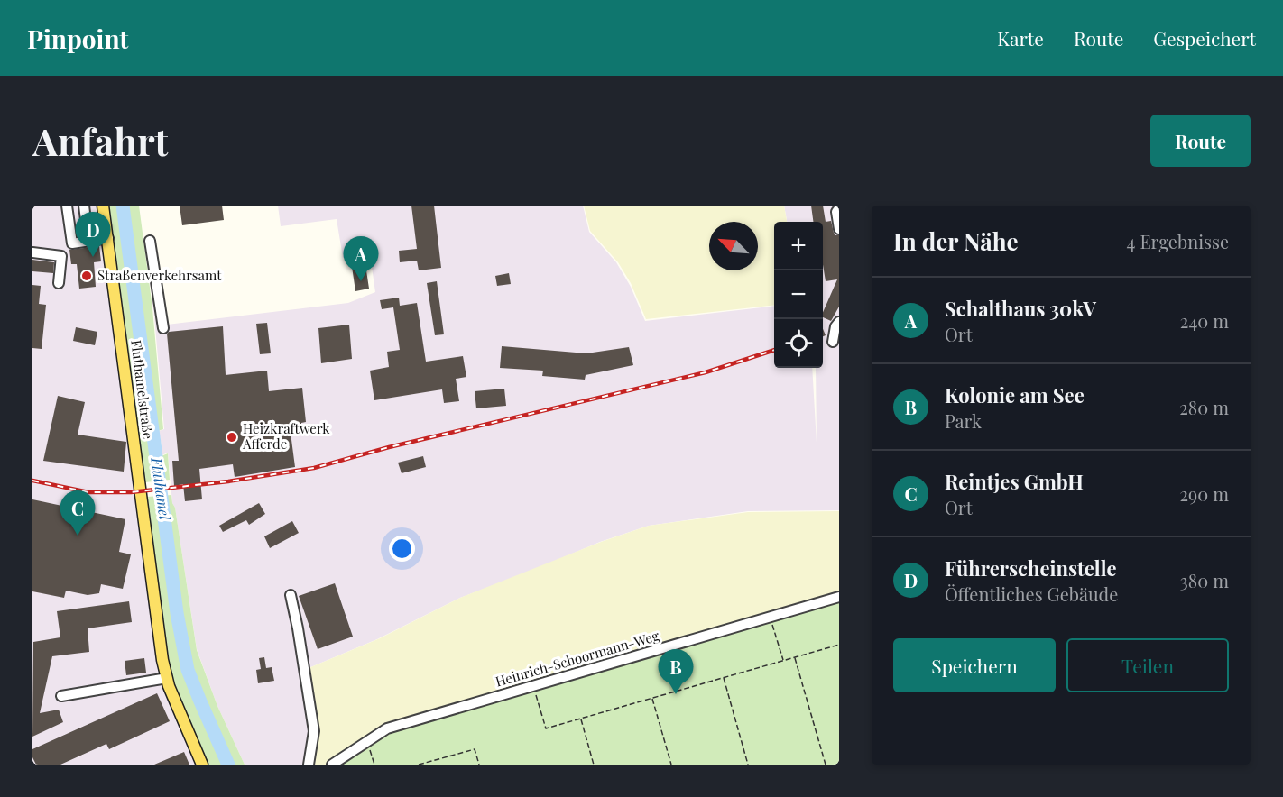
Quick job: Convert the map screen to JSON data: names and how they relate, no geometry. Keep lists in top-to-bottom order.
{
  "streets": {
    "main road": ["Fluthamelstraße"],
    "street": ["Heinrich-Schoormann-Weg"]
  },
  "water": ["Fluthamel"],
  "places": ["Straßenverkehrsamt", "Heizkraftwerk Afferde"],
  "north": "top left",
  "page": {
    "header": "Pinpoint",
    "nav": ["Karte", "Route", "Gespeichert"],
    "buttons": [
      "Route",
      ["Speichern", "Teilen"]
    ],
    "title": "Anfahrt",
    "heading": ["In der Nähe", "4 Ergebnisse"],
    "pins": [
      "D",
      "A",
      "C",
      "B"
    ],
    "map_buttons": ["+", "−"],
    "list": [
      {
        "mark": "A",
        "name": "Schalthaus 30kV",
        "note": "Ort",
        "value": "240 m"
      },
      {
        "mark": "B",
        "name": "Kolonie am See",
        "note": "Park",
        "value": "280 m"
      },
      {
        "mark": "C",
        "name": "Reintjes GmbH",
        "note": "Ort",
        "value": "290 m"
      },
      {
        "mark": "D",
        "name": "Führerscheinstelle",
        "note": "Öffentliches Gebäude",
        "value": "380 m"
      }
    ]
  }
}
